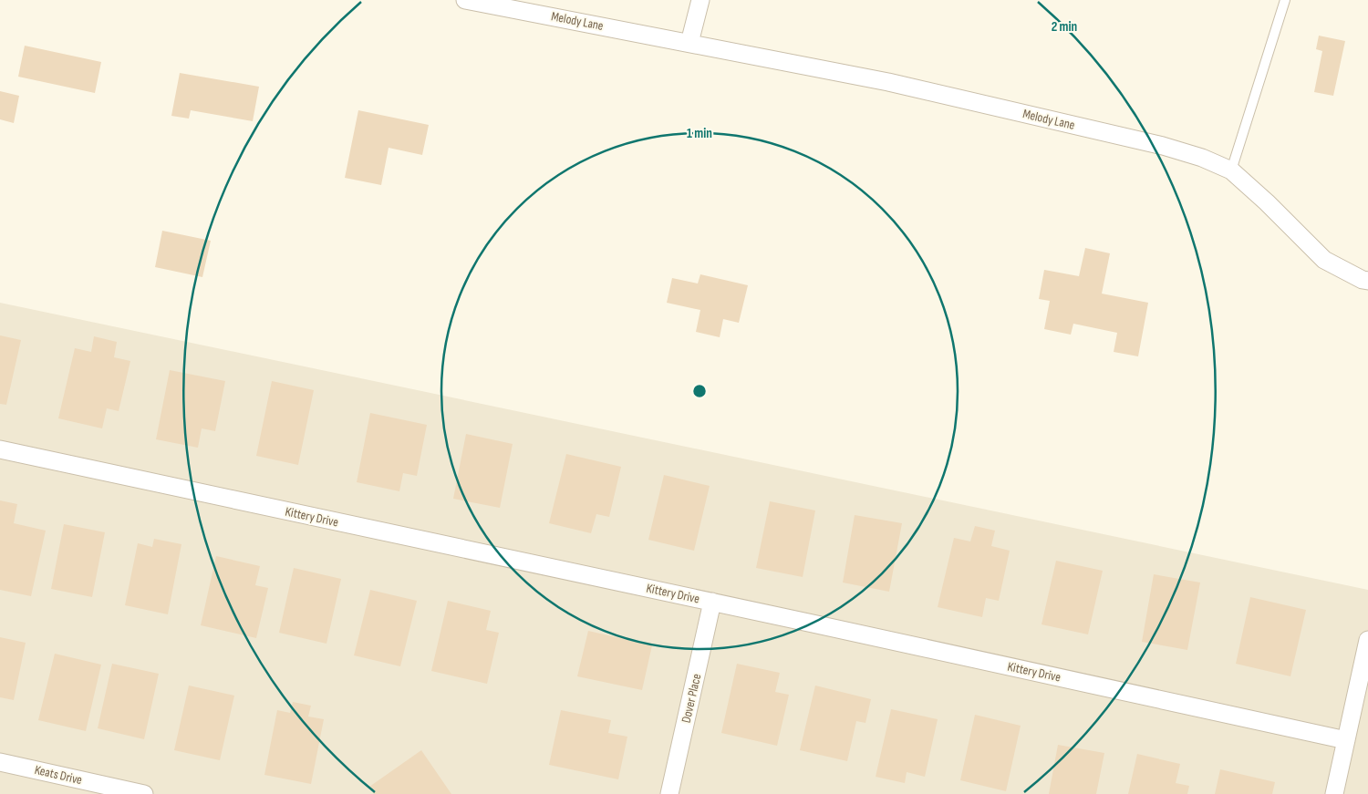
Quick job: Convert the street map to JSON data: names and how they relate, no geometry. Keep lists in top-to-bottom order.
{
  "streets": {
    "street": [
      "Melody Lane",
      "Kittery Drive",
      "Dover Place",
      "Keats Drive"
    ]
  },
  "crossings": [
    ["Kittery Drive", "Dover Place"]
  ],
  "rings": ["2 min", "1 min"]
}
